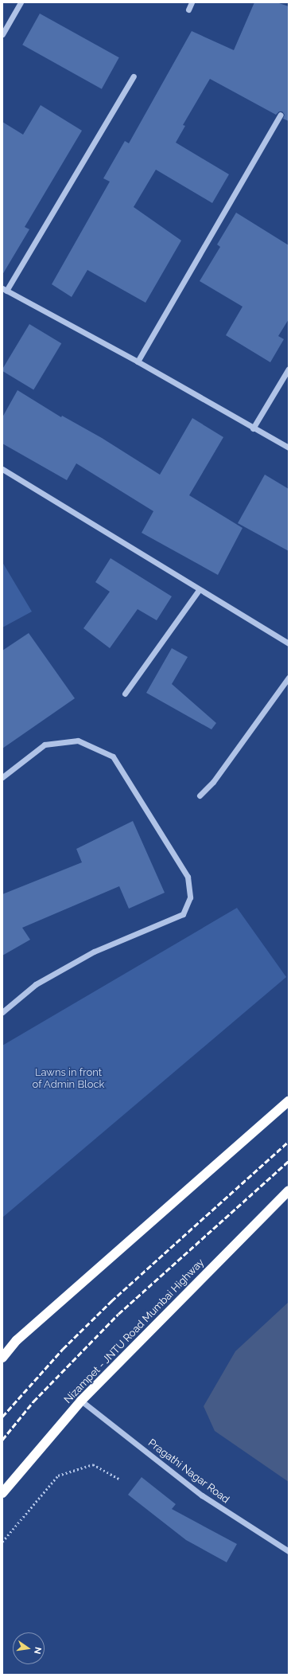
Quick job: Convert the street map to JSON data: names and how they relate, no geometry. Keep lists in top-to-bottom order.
{
  "streets": {
    "highway": ["Nizampet - JNTU Road Mumbai Highway"],
    "street": ["Pragathi Nagar Road"]
  },
  "crossings": [
    ["Nizampet - JNTU Road Mumbai Highway", "Pragathi Nagar Road"]
  ],
  "parks": ["Lawns in front of Admin Block"],
  "north": "right"
}
